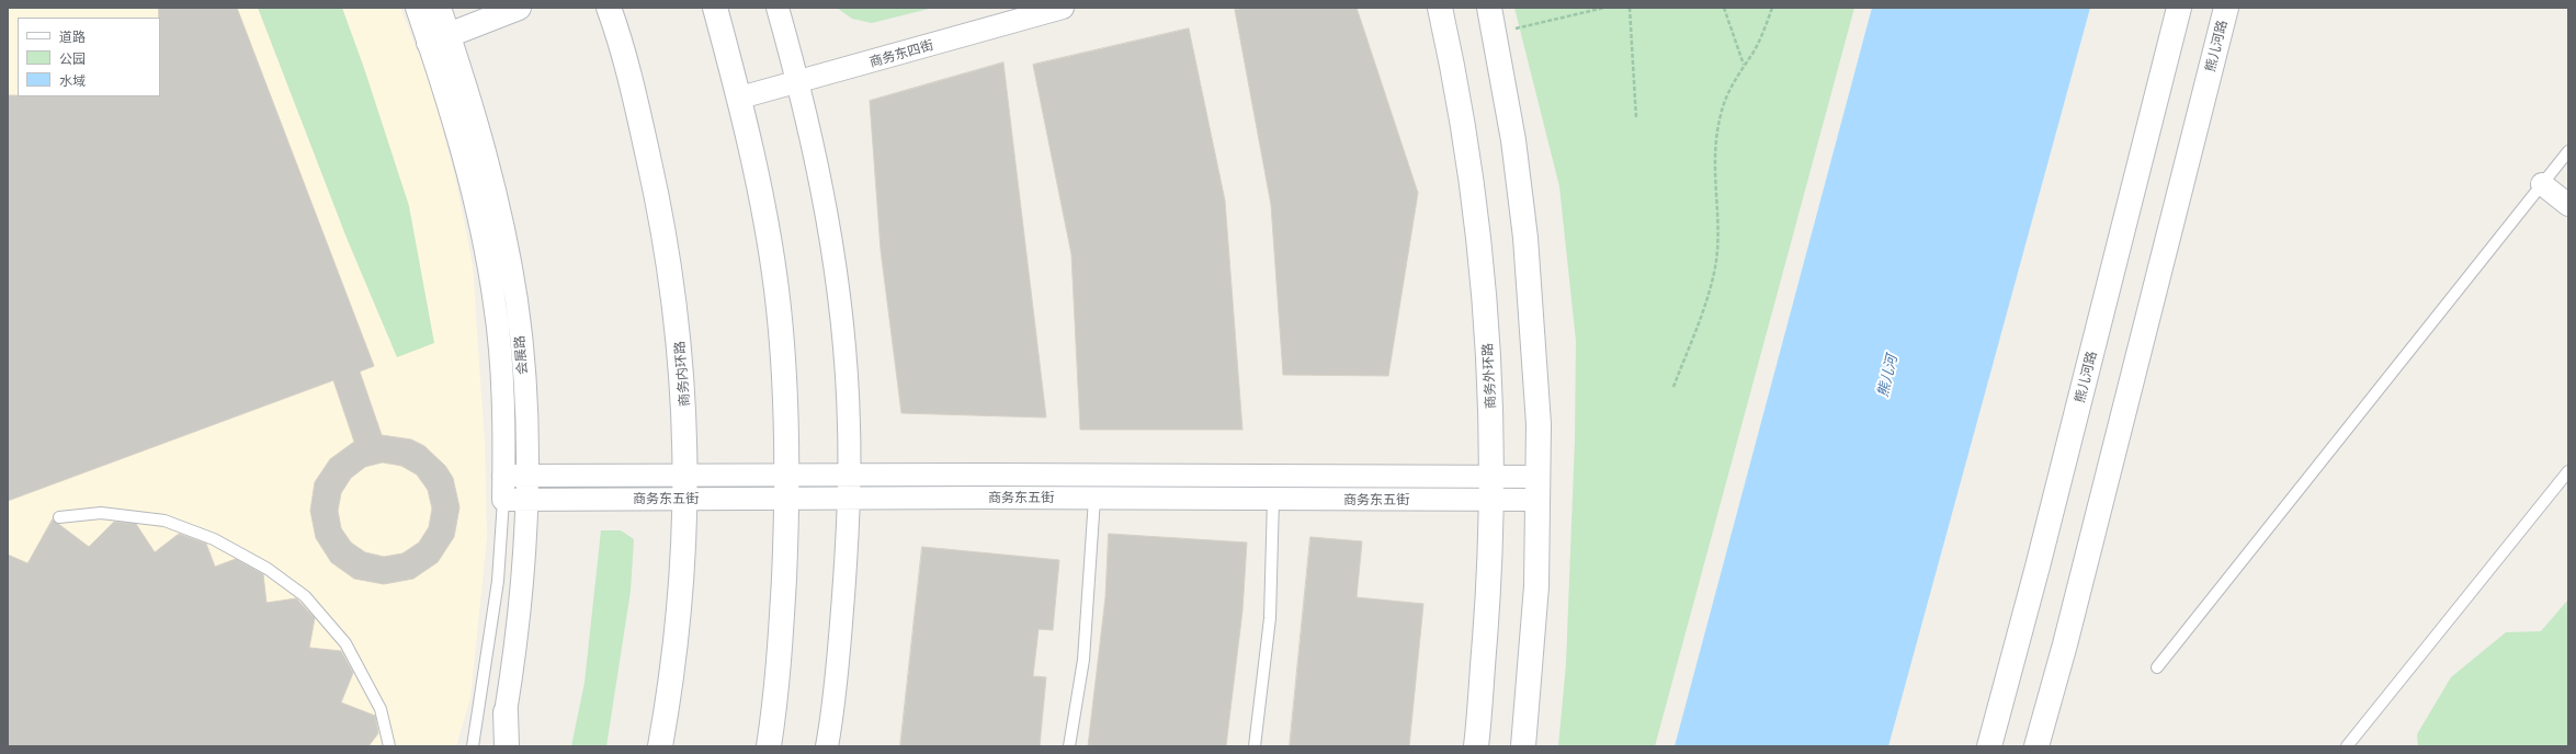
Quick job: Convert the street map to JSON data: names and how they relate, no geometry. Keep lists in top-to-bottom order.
{
  "streets": {
    "street": [
      "熊儿河路",
      "商务东四街",
      "会展路",
      "商务内环路",
      "商务外环路",
      "商务东五街"
    ]
  },
  "crossings": [
    ["会展路", "商务东五街"],
    ["商务内环路", "商务东五街"],
    ["商务外环路", "商务东五街"]
  ],
  "water": ["熊儿河"],
  "legend": ["道路", "公园", "水域"]
}
